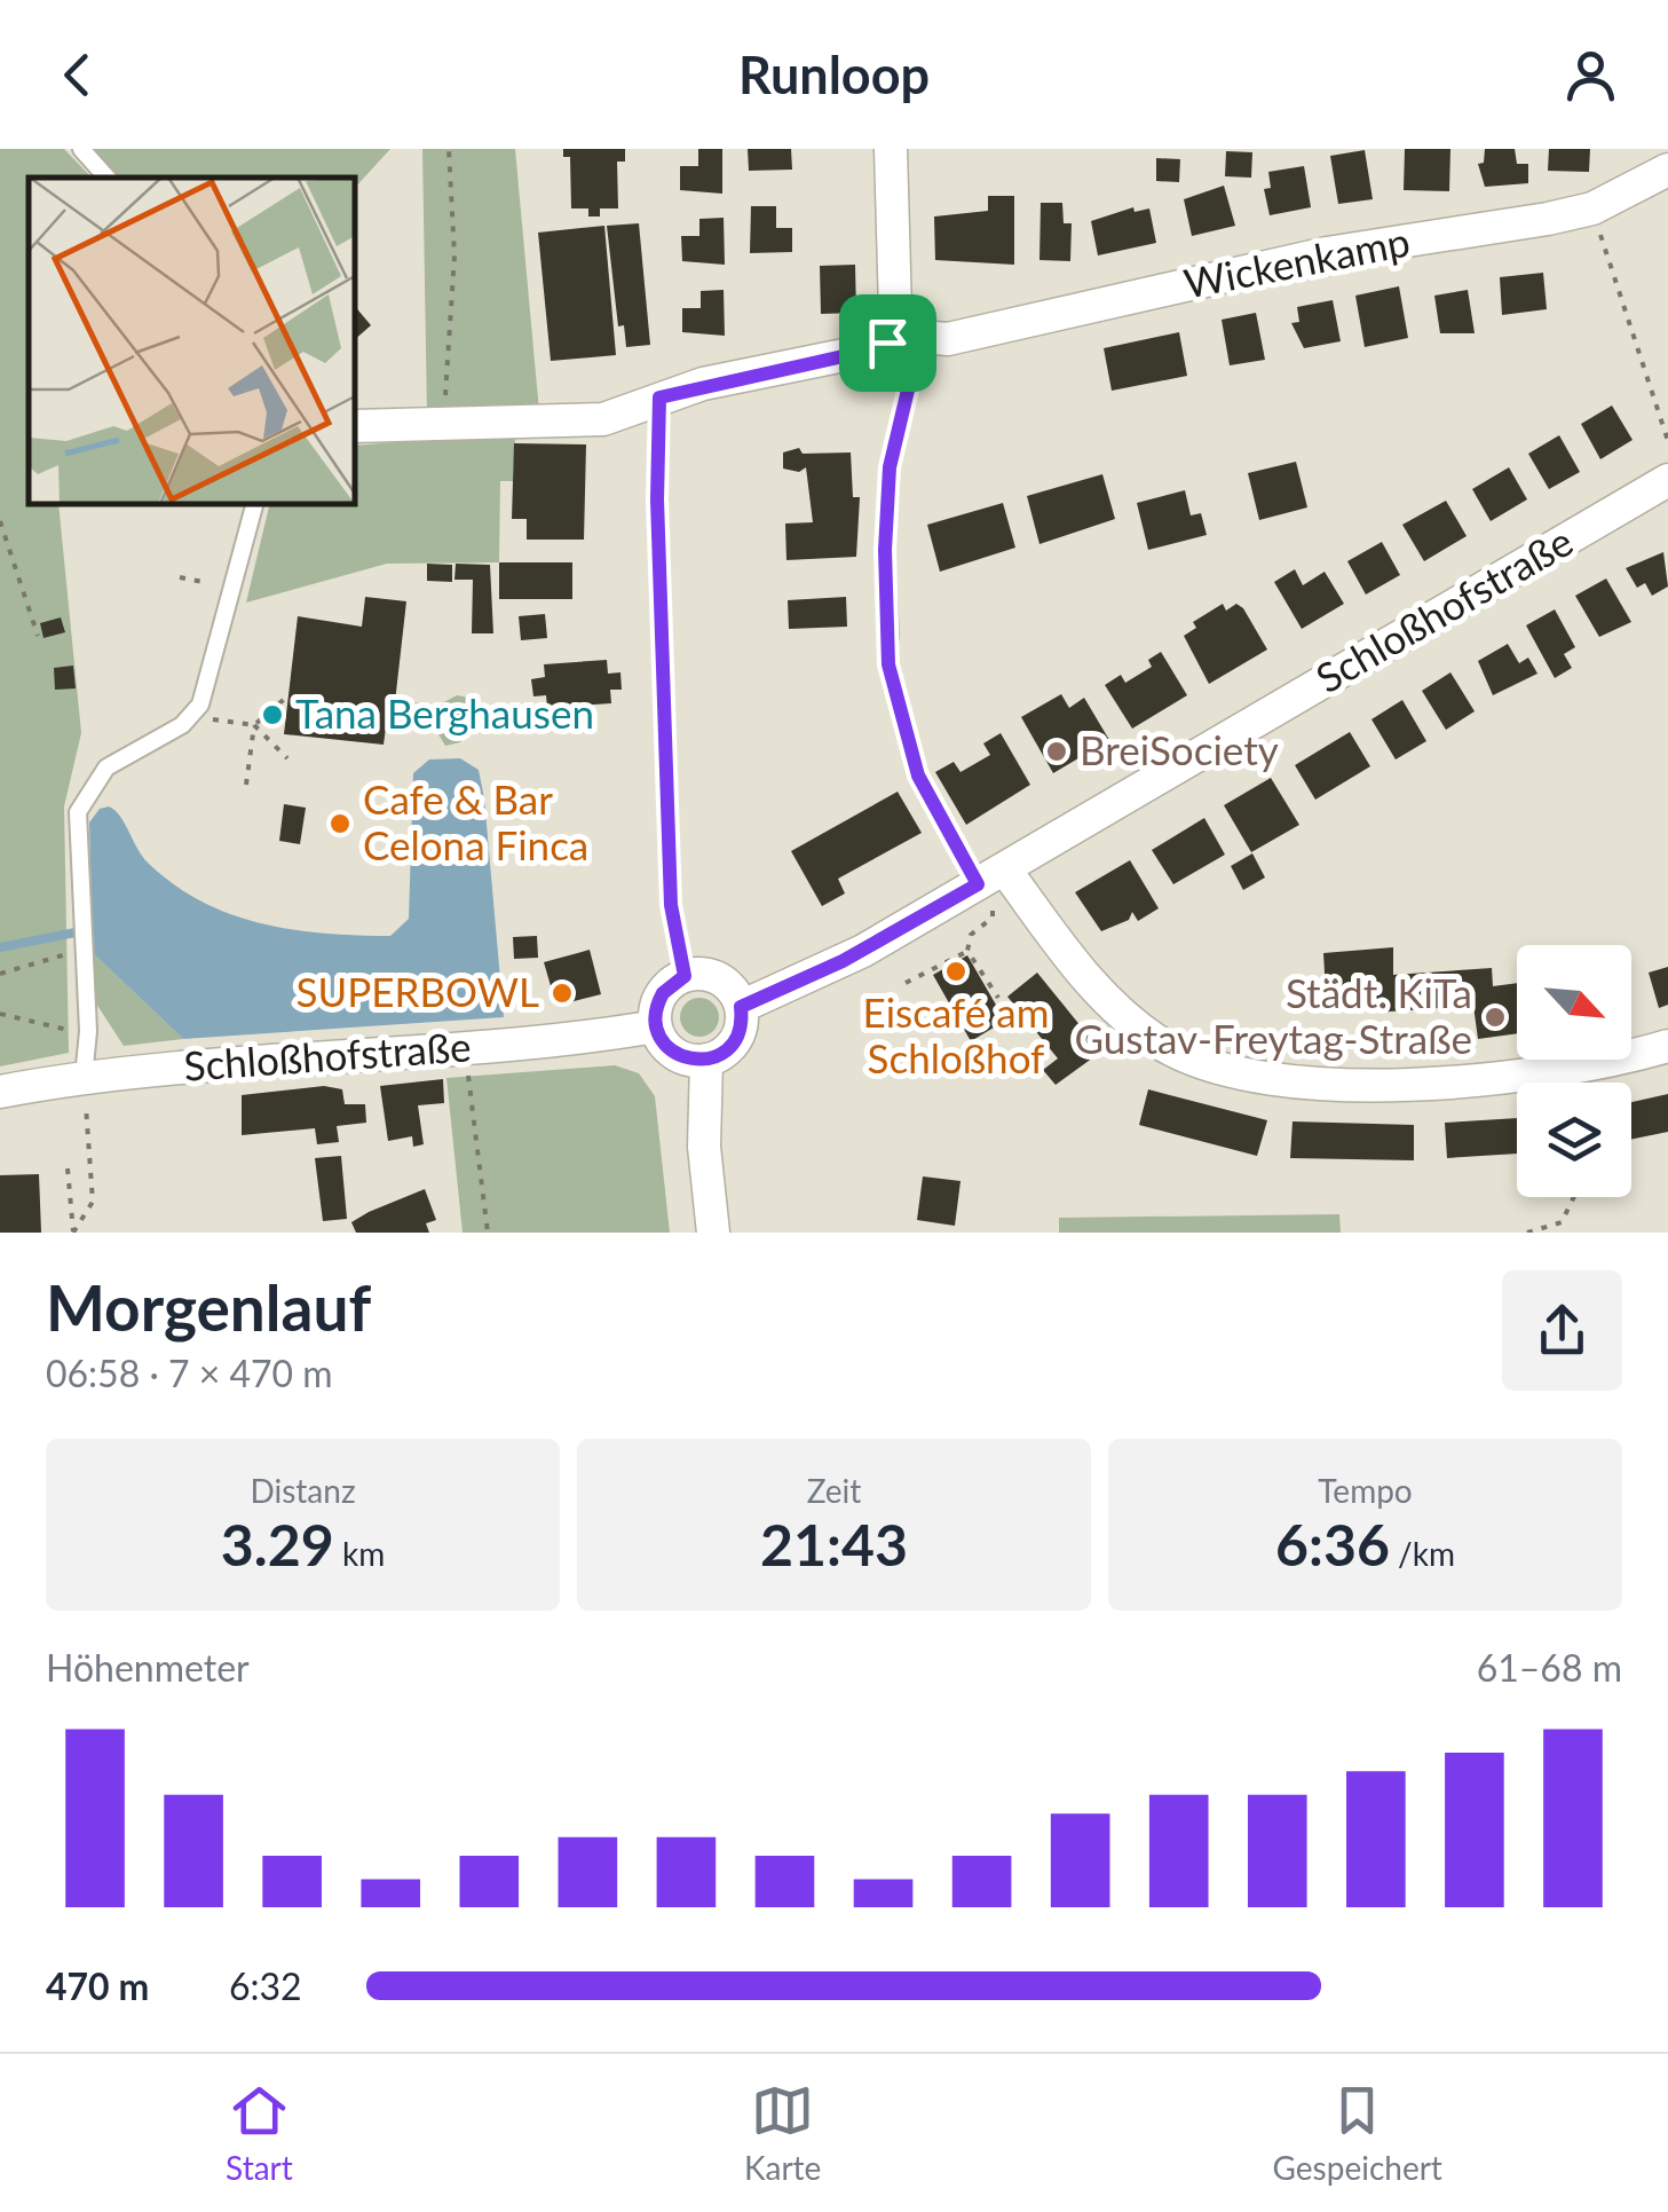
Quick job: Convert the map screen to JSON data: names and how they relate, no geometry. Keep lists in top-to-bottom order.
{
  "streets": {
    "street": ["Wickenkamp", "Schloßhofstraße"]
  },
  "places": [
    "Tana Berghausen",
    "BreiSociety",
    "Cafe & Bar Celona Finca",
    "Eiscafé am Schloßhof",
    "SUPERBOWL",
    "Städt. KiTa Gustav-Freytag-Straße"
  ],
  "north": "bottom right",
  "page": {
    "header": "Runloop",
    "heading": ["Morgenlauf", "06:58 · 7 × 470 m"],
    "stats": [
      ["Distanz", "3.29 km"],
      ["Zeit", "21:43"],
      ["Tempo", "6:36 /km"]
    ],
    "chart": ["Höhenmeter", "61–68 m"],
    "list": [
      {
        "name": "470 m",
        "note": "6:32"
      }
    ],
    "tabs": ["Start", "Karte", "Gespeichert"]
  }
}
